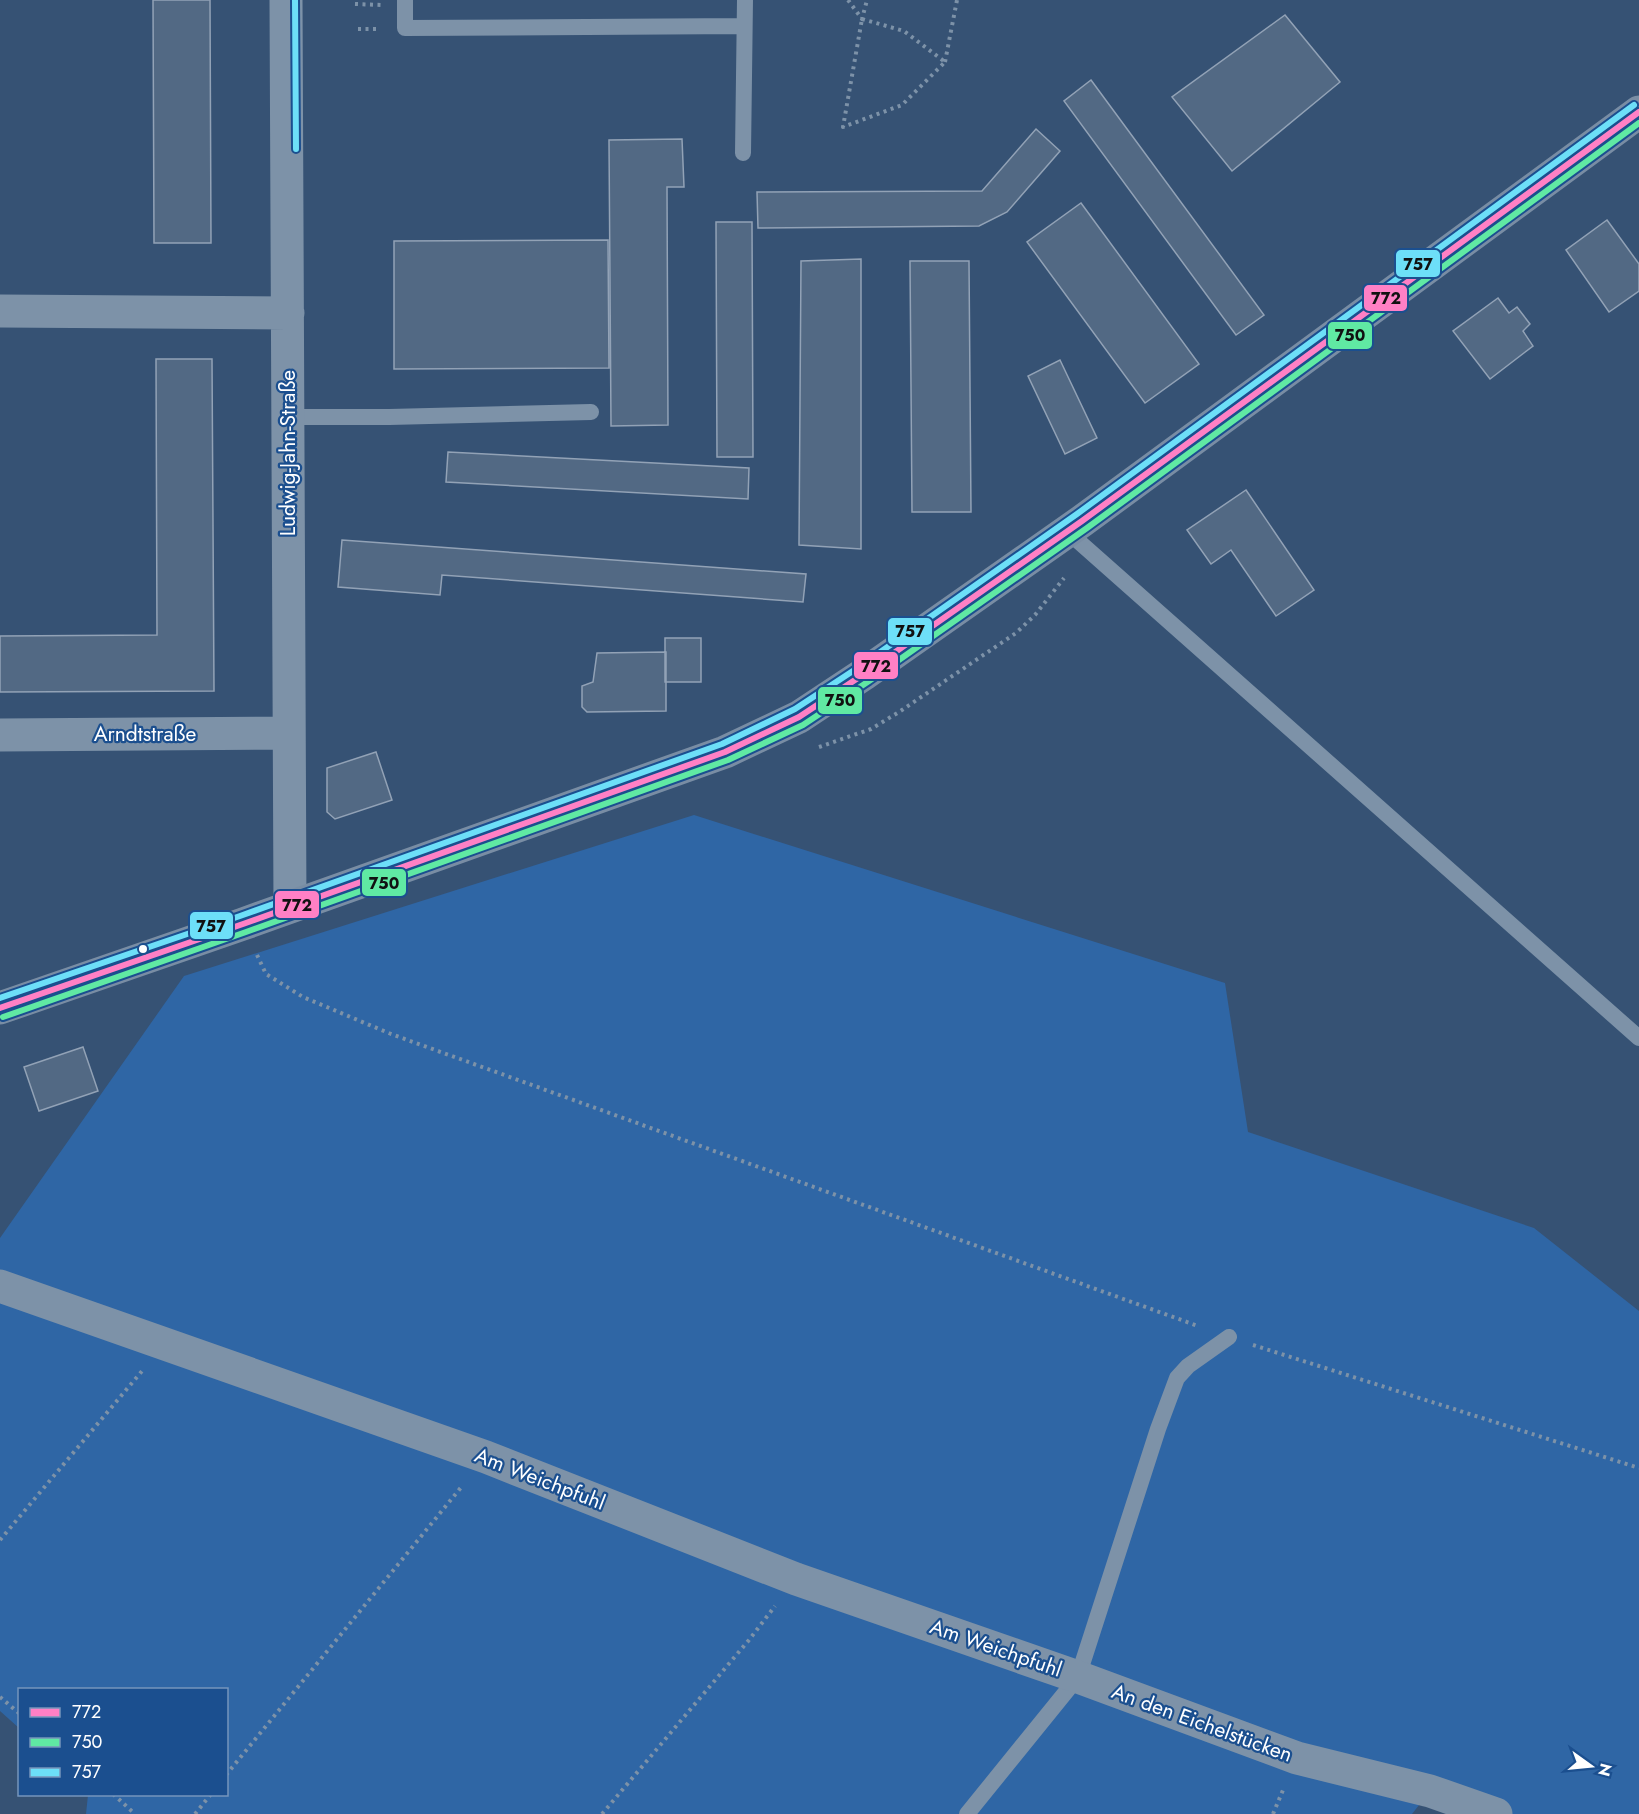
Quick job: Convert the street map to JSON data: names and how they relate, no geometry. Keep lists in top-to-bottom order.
{
  "streets": {
    "street": [
      "Ludwig-Jahn-Straße",
      "Arndtstraße",
      "Am Weichpfuhl",
      "An den Eichelstücken"
    ]
  },
  "crossings": [
    ["Ludwig-Jahn-Straße", "Arndtstraße"],
    ["Am Weichpfuhl", "An den Eichelstücken"]
  ],
  "lines": ["transit line 757", "transit line 772", "transit line 750"],
  "legend": ["772", "750", "757"],
  "north": "right"
}
